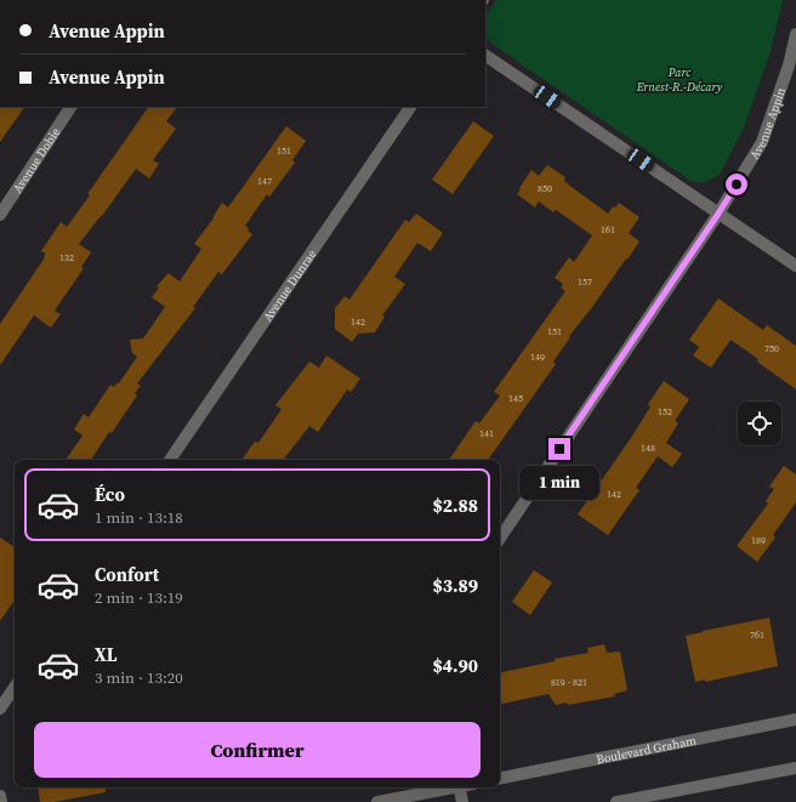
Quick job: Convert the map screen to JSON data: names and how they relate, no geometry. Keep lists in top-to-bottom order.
{
  "streets": {
    "street": [
      "Avenue Appin",
      "Avenue Dobie",
      "Avenue Dunrae",
      "Boulevard Graham"
    ]
  },
  "parks": ["Parc Ernest-R.-Décary"],
  "house_numbers": [
    "151",
    "147",
    "850",
    "161",
    "132",
    "157",
    "142",
    "151",
    "750",
    "149",
    "145",
    "152",
    "141",
    "148",
    "142",
    "189",
    "761",
    "819 - 821"
  ],
  "page": {
    "banner": ["Avenue Appin", "Avenue Appin"],
    "bubble": "1 min",
    "list": [
      {
        "name": "Éco",
        "note": "1 min · 13:18",
        "value": "$2.88"
      },
      {
        "name": "Confort",
        "note": "2 min · 13:19",
        "value": "$3.89"
      },
      {
        "name": "XL",
        "note": "3 min · 13:20",
        "value": "$4.90"
      }
    ],
    "buttons": "Confirmer"
  }
}
